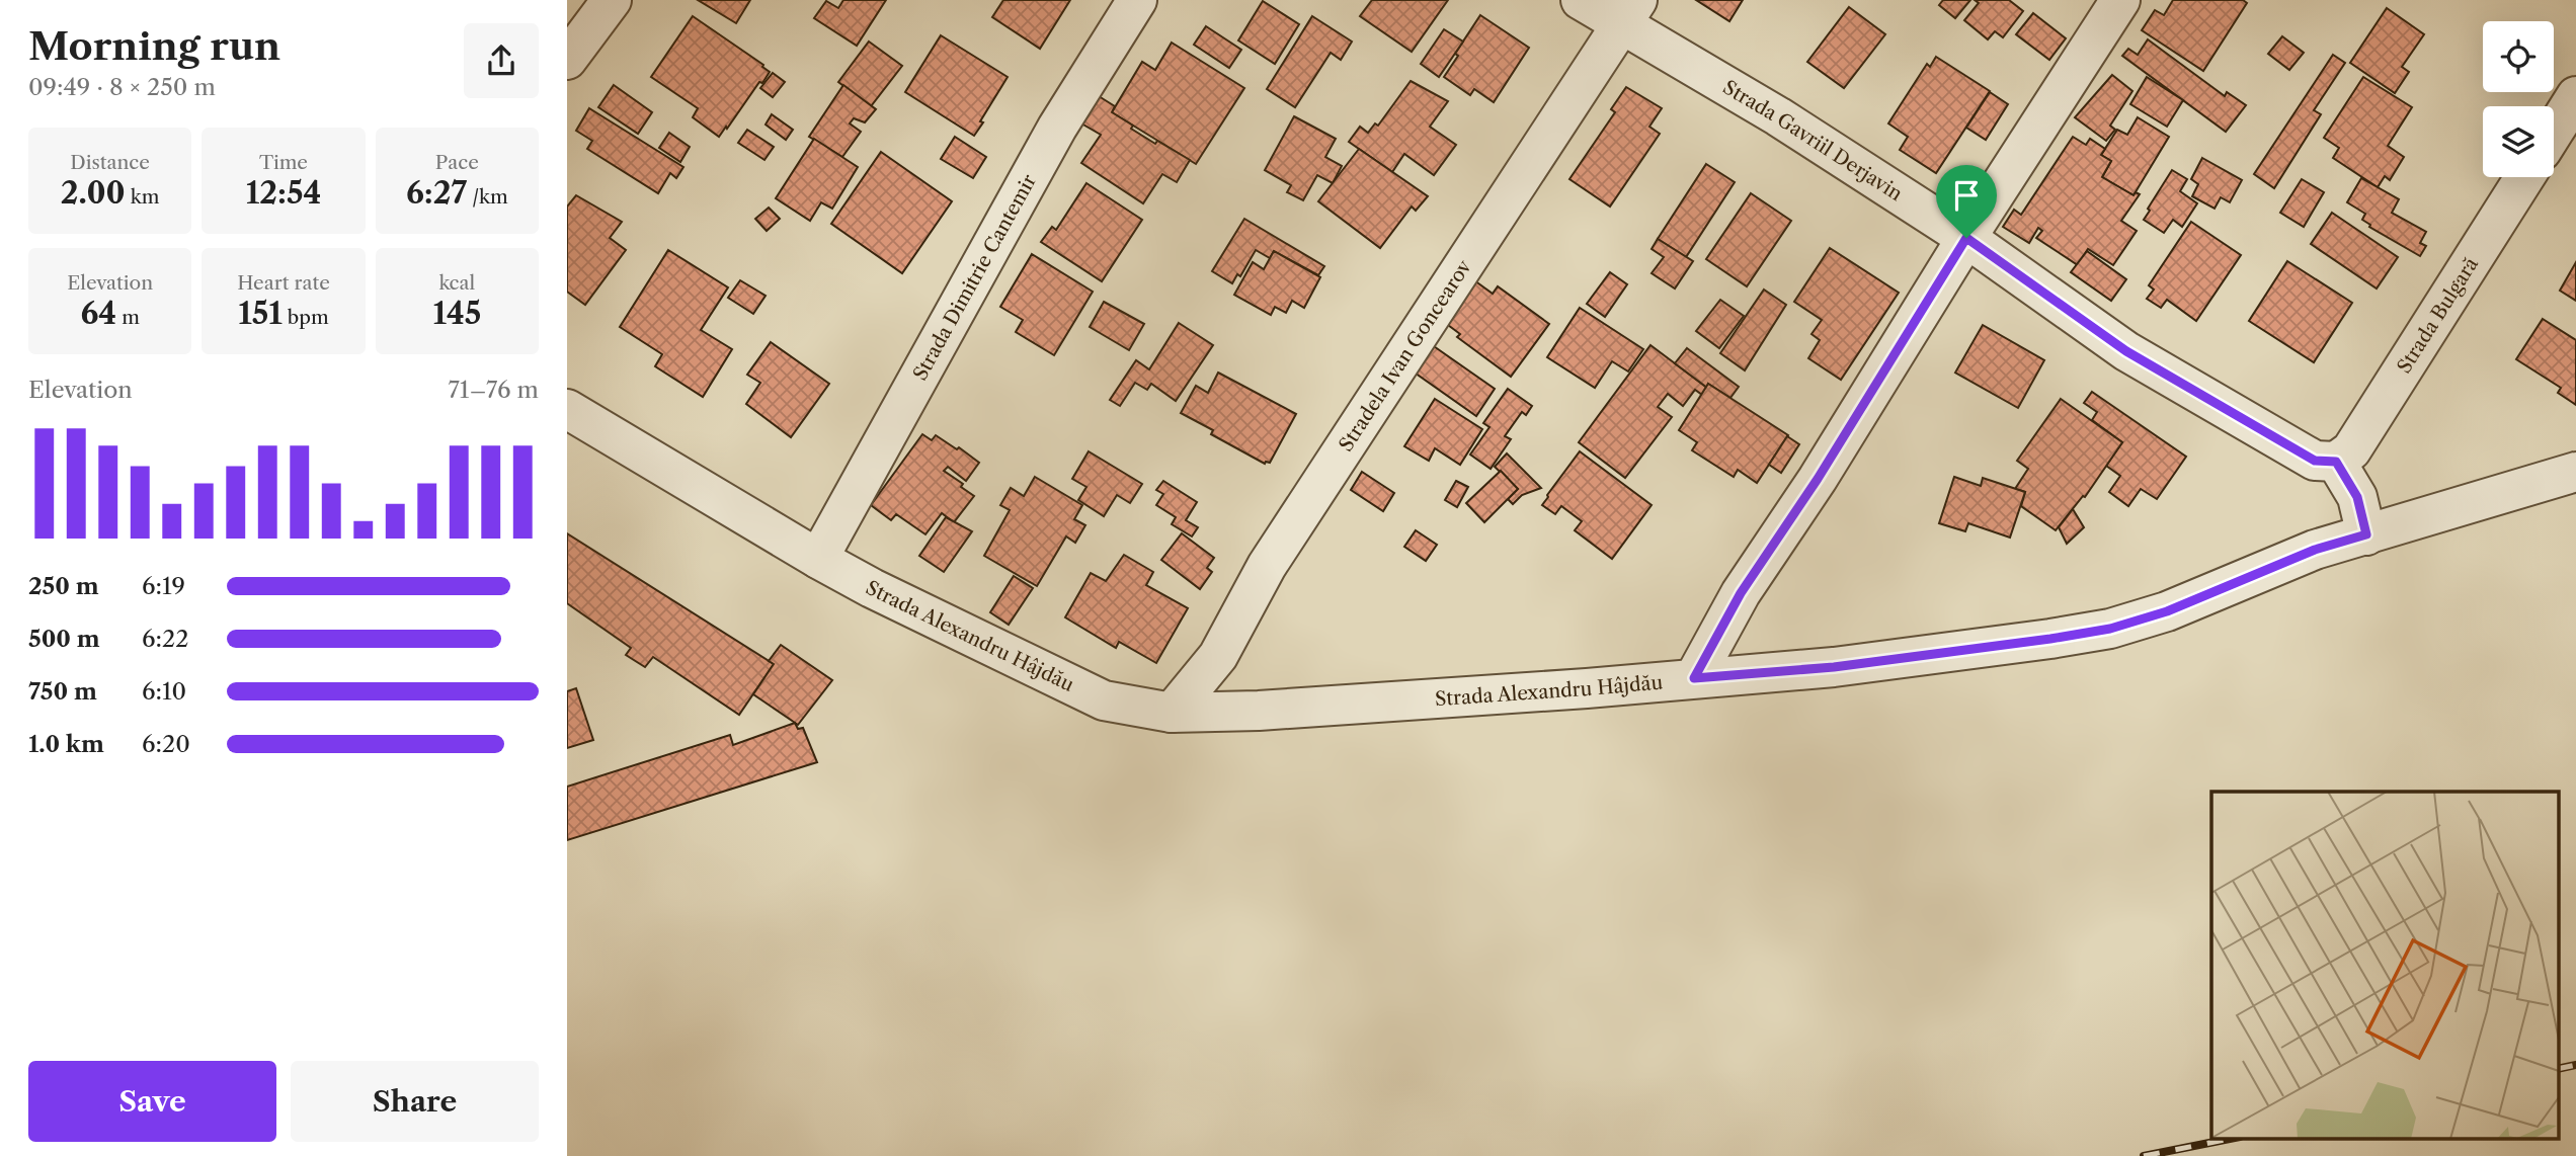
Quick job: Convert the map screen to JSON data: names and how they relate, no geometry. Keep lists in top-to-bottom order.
{
  "streets": {
    "street": [
      "Strada Gavriil Derjavin",
      "Strada Dimitrie Cantemir",
      "Strada Bulgară",
      "Stradela Ivan Goncearov",
      "Strada Alexandru Hâjdău"
    ]
  },
  "crossings": [
    ["Strada Gavriil Derjavin", "Strada Bulgară"],
    ["Strada Gavriil Derjavin", "Stradela Ivan Goncearov"],
    ["Strada Dimitrie Cantemir", "Strada Alexandru Hâjdău"],
    ["Stradela Ivan Goncearov", "Strada Alexandru Hâjdău"]
  ],
  "page": {
    "heading": ["Morning run", "09:49 · 8 × 250 m"],
    "stats": [
      ["Distance", "2.00 km"],
      ["Time", "12:54"],
      ["Pace", "6:27 /km"],
      ["Elevation", "64 m"],
      ["Heart rate", "151 bpm"],
      ["kcal", "145"]
    ],
    "chart": ["Elevation", "71–76 m"],
    "list": [
      {
        "name": "250 m",
        "note": "6:19"
      },
      {
        "name": "500 m",
        "note": "6:22"
      },
      {
        "name": "750 m",
        "note": "6:10"
      },
      {
        "name": "1.0 km",
        "note": "6:20"
      }
    ],
    "buttons": ["Save", "Share"]
  }
}
